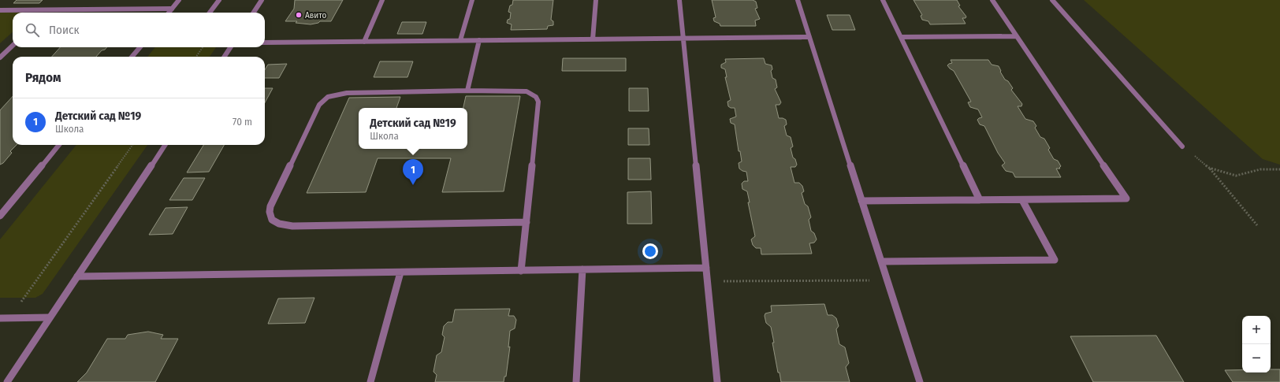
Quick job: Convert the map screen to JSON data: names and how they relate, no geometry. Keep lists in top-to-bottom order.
{
  "places": ["Авито"],
  "page": {
    "search": "Поиск",
    "heading": "Рядом",
    "list": [
      {
        "mark": "1",
        "name": "Детский сад №19",
        "note": "Школа",
        "value": "70 m"
      }
    ],
    "popup": ["Детский сад №19", "Школа"],
    "pins": "1",
    "map_buttons": ["+", "−"]
  }
}
